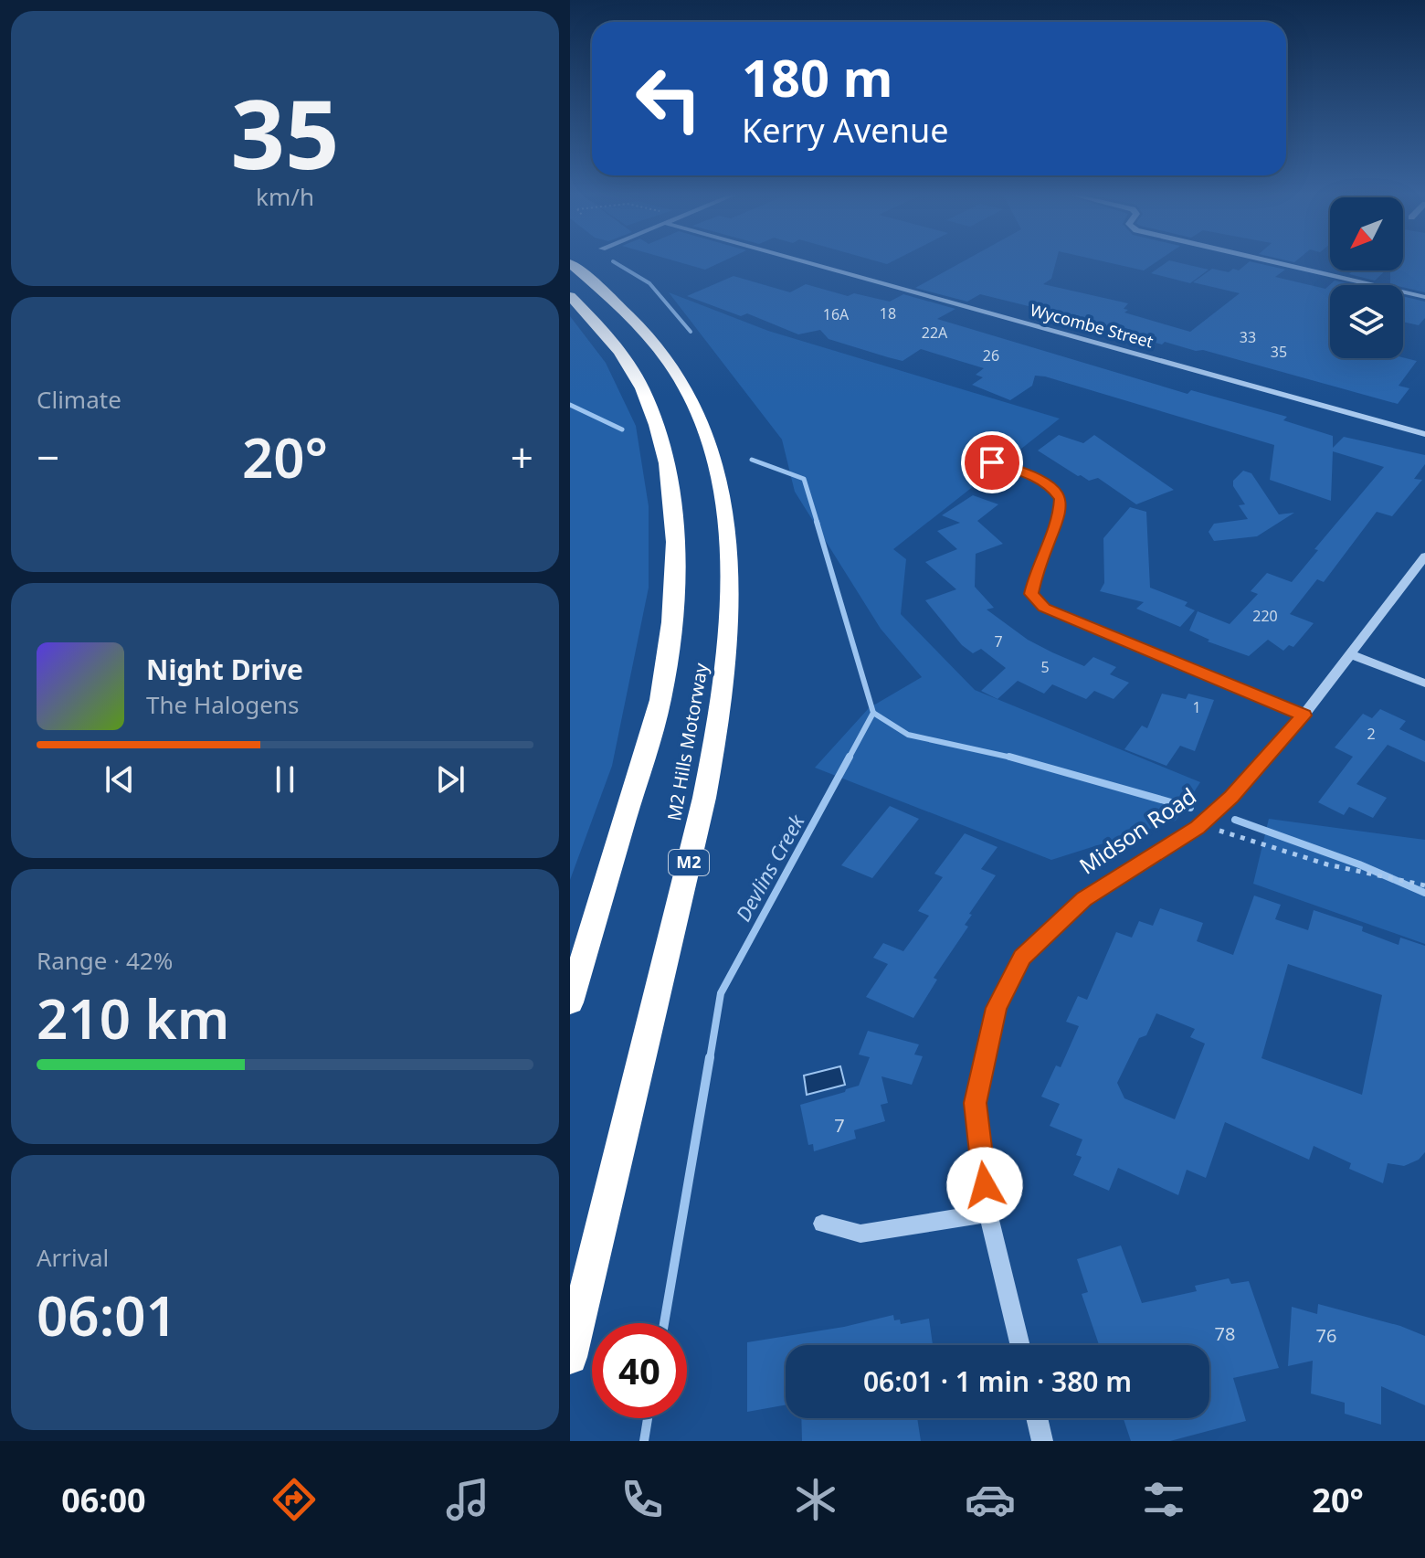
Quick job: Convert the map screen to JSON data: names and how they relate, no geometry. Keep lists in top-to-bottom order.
{
  "streets": {
    "highway": ["M2 Hills Motorway", "M2"],
    "street": ["Wycombe Street", "Midson Road"]
  },
  "water": ["Devlins Creek"],
  "house_numbers": [
    "18",
    "16A",
    "22A",
    "33",
    "35",
    "26",
    "220",
    "7",
    "5",
    "1",
    "2",
    "7",
    "78",
    "76"
  ],
  "north": "bottom left",
  "page": {
    "tile": [
      ["35", "km/h"],
      "Climate",
      ["Range · 42%", "210 km"],
      ["Arrival", "06:01"]
    ],
    "turn": ["180 m", "Kerry Avenue"],
    "heat": ["−", "20°", "+"],
    "song": ["Night Drive", "The Halogens"],
    "limit": "40",
    "trip": "06:01 · 1 min · 380 m",
    "tabs": ["06:00", "20°"]
  }
}
